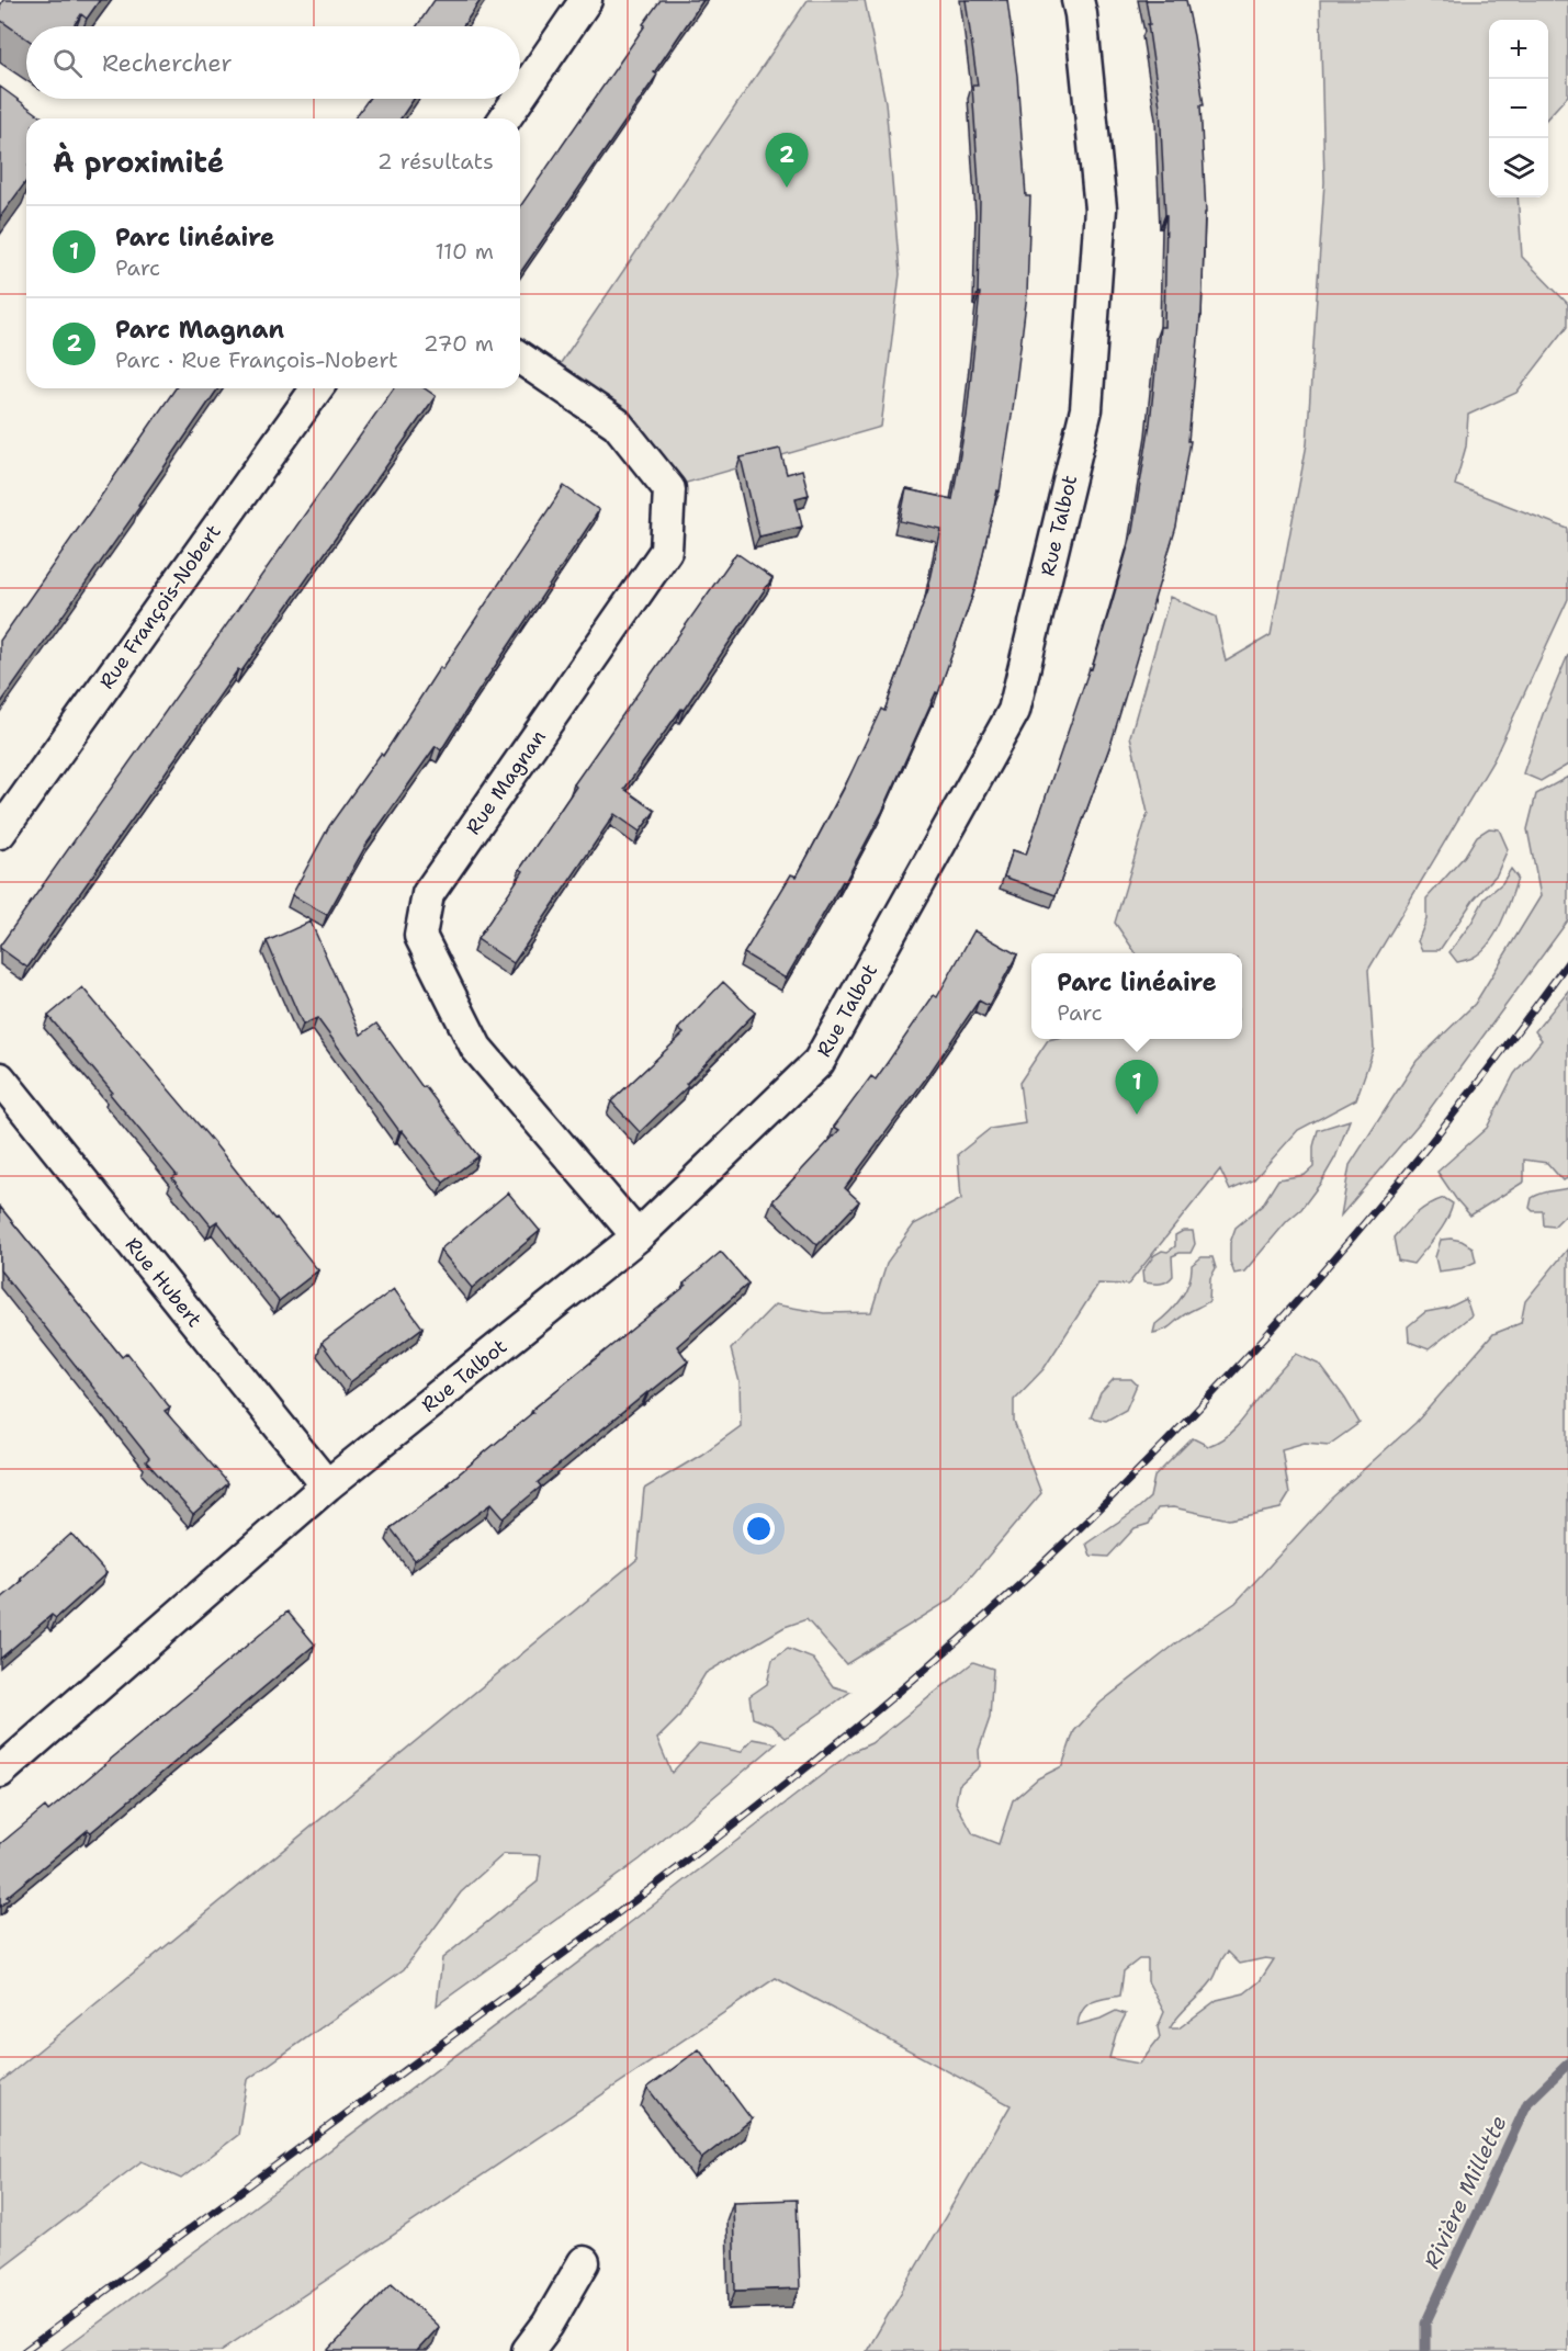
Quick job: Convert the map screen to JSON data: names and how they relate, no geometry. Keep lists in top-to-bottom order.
{
  "streets": {
    "street": [
      "Rue Talbot",
      "Rue François-Nobert",
      "Rue Magnan",
      "Rue Hubert"
    ]
  },
  "crossings": [
    ["Rue Talbot", "Rue Magnan"],
    ["Rue Talbot", "Rue Hubert"]
  ],
  "water": ["Rivière Millette"],
  "page": {
    "map_buttons": ["+", "−"],
    "search": "Rechercher",
    "heading": ["À proximité", "2 résultats"],
    "pins": ["2", "1"],
    "list": [
      {
        "mark": "1",
        "name": "Parc linéaire",
        "note": "Parc",
        "value": "110 m"
      },
      {
        "mark": "2",
        "name": "Parc Magnan",
        "note": "Parc · Rue François-Nobert",
        "value": "270 m"
      }
    ],
    "popup": ["Parc linéaire", "Parc"]
  }
}
